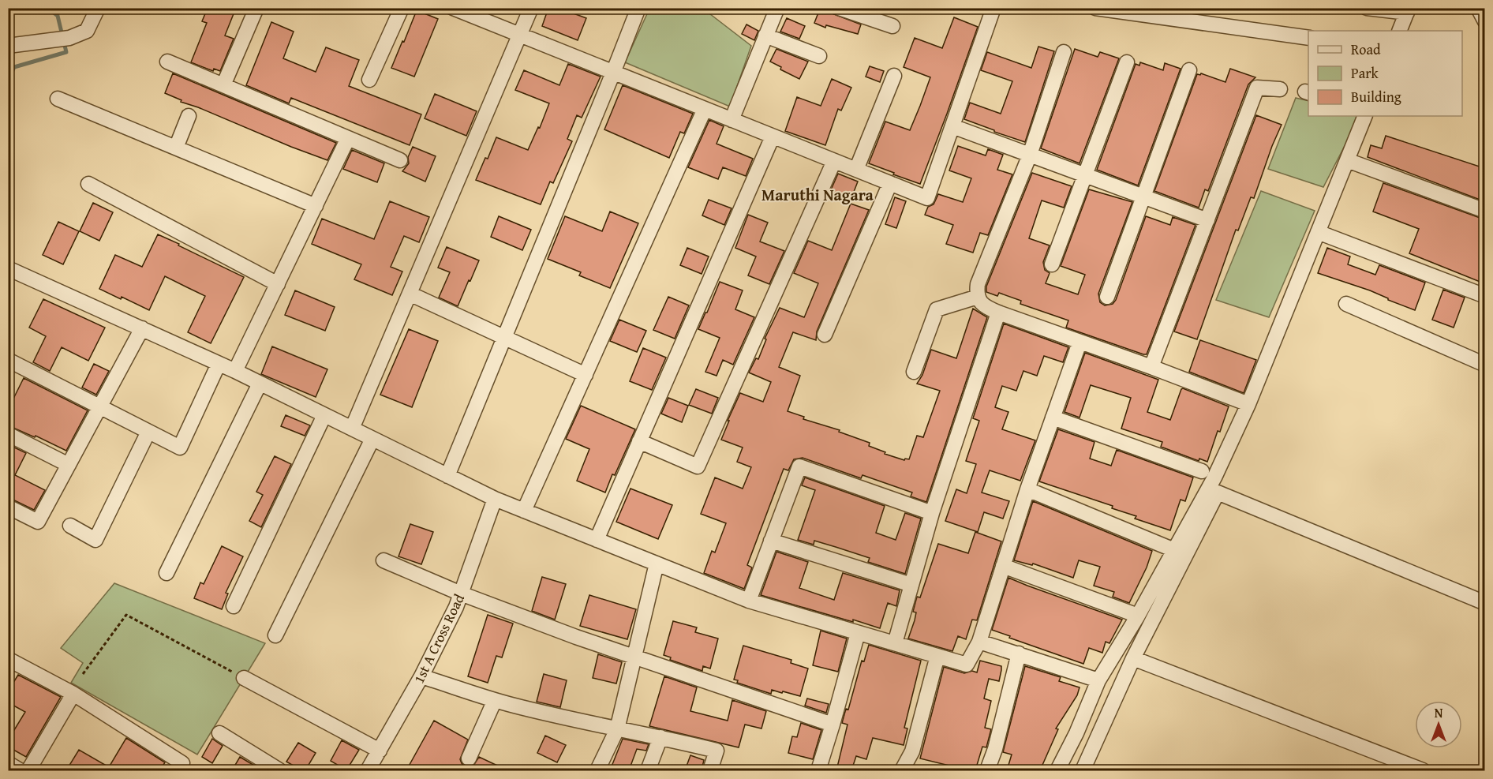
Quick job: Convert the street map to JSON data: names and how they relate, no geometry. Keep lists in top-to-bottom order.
{
  "streets": {
    "street": ["1st A Cross Road"]
  },
  "districts": ["Maruthi Nagara"],
  "legend": ["Road", "Park", "Building"],
  "north": "top"
}
